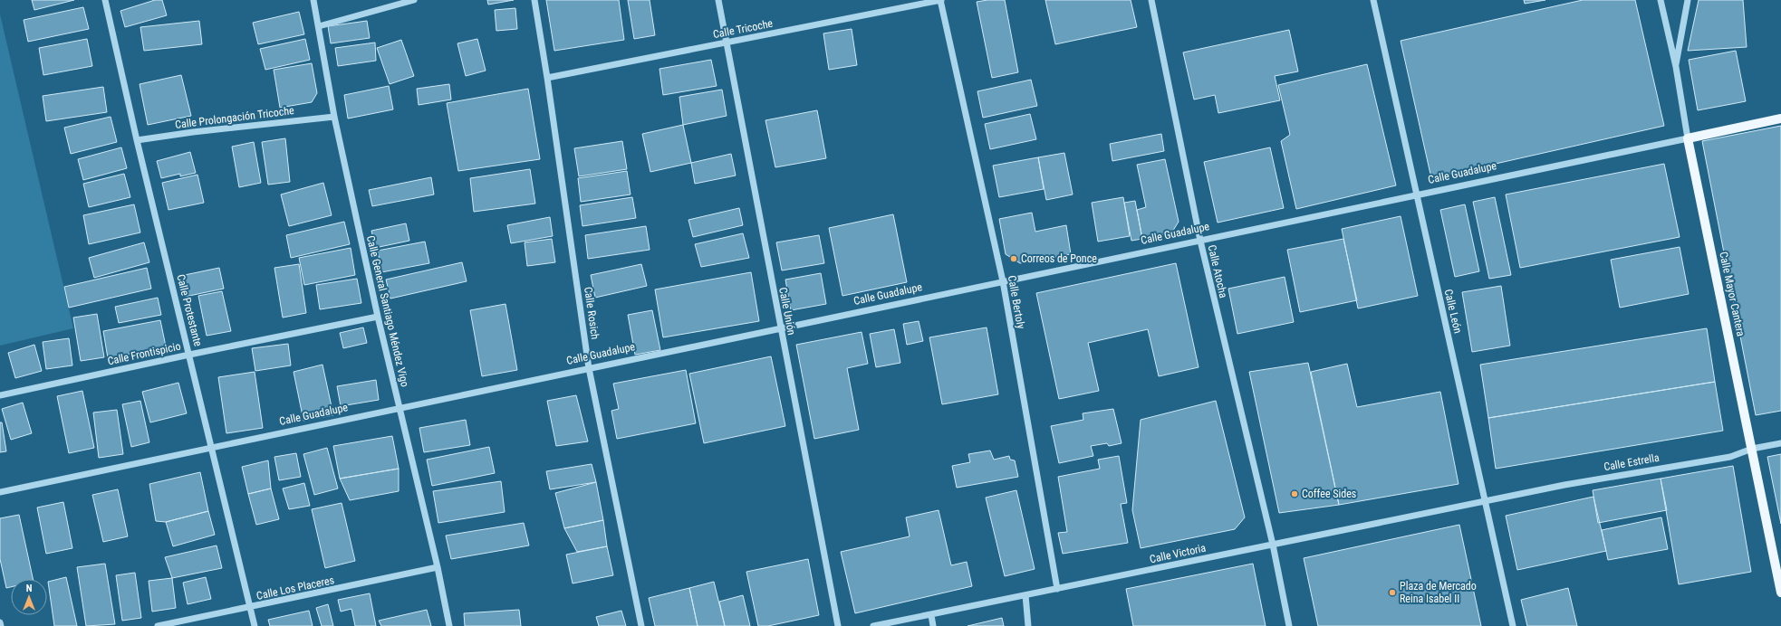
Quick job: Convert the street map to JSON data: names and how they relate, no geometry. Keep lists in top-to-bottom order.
{
  "streets": {
    "main road": ["Calle Guadalupe", "Calle Mayor Cantera"],
    "street": [
      "Calle Tricoche",
      "Calle Prolongación Tricoche",
      "Calle Atocha",
      "Calle Bertoly",
      "Calle Protestante",
      "Calle General Santiago Méndez Vigo",
      "Calle Unión",
      "Calle León",
      "Calle Rosich",
      "Calle Frontispicio",
      "Calle Estrella",
      "Calle Victoria",
      "Calle Los Placeres"
    ]
  },
  "crossings": [
    ["Calle Tricoche", "Calle Bertoly"],
    ["Calle Tricoche", "Calle Unión"],
    ["Calle Tricoche", "Calle Rosich"],
    ["Calle Prolongación Tricoche", "Calle Protestante"],
    ["Calle Prolongación Tricoche", "Calle General Santiago Méndez Vigo"],
    ["Calle Guadalupe", "Calle Atocha"],
    ["Calle Guadalupe", "Calle Mayor Cantera"],
    ["Calle Guadalupe", "Calle Bertoly"],
    ["Calle Guadalupe", "Calle Protestante"],
    ["Calle Guadalupe", "Calle General Santiago Méndez Vigo"],
    ["Calle Guadalupe", "Calle Unión"],
    ["Calle Guadalupe", "Calle León"],
    ["Calle Guadalupe", "Calle Rosich"],
    ["Calle Atocha", "Calle Victoria"],
    ["Calle Mayor Cantera", "Calle Estrella"],
    ["Calle Bertoly", "Calle Victoria"],
    ["Calle Protestante", "Calle Frontispicio"],
    ["Calle Protestante", "Calle Los Placeres"],
    ["Calle General Santiago Méndez Vigo", "Calle Frontispicio"],
    ["Calle General Santiago Méndez Vigo", "Calle Los Placeres"],
    ["Calle León", "Calle Estrella"],
    ["Calle León", "Calle Victoria"],
    ["Calle Estrella", "Calle Victoria"]
  ],
  "places": ["Correos de Ponce", "Coffee Sides", "Plaza de Mercado Reina Isabel II"],
  "north": "top"
}
